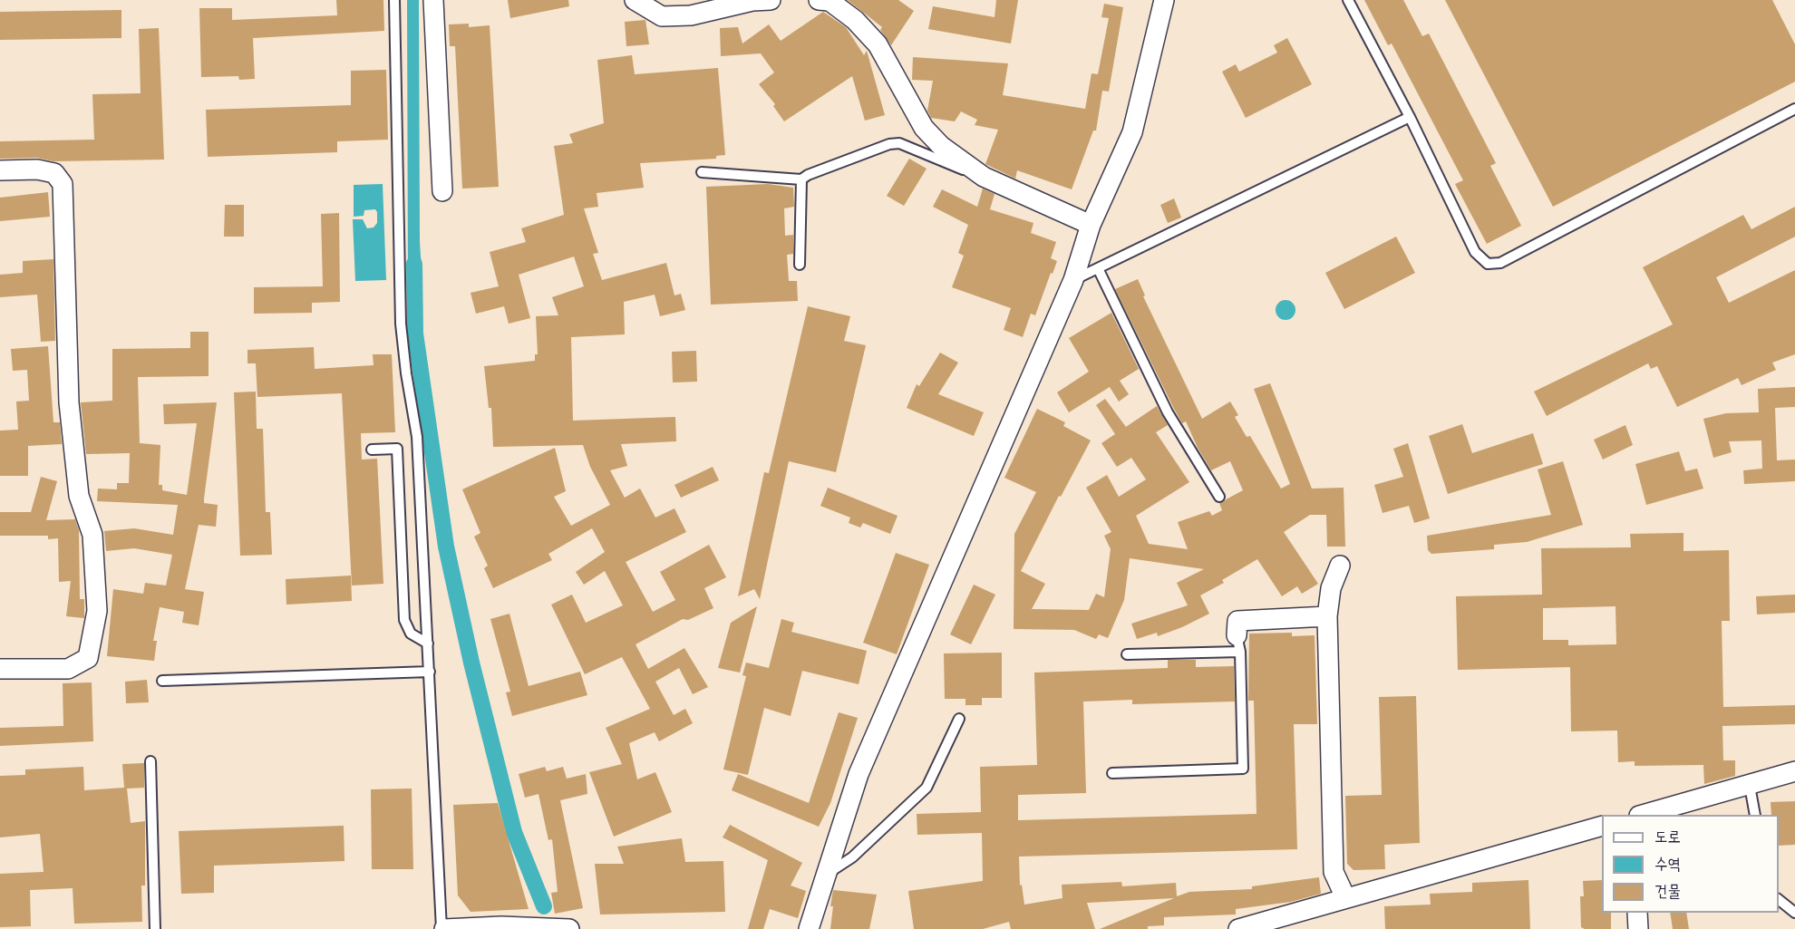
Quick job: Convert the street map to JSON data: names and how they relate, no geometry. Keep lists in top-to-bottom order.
{
  "legend": ["도로", "수역", "건물"]
}
